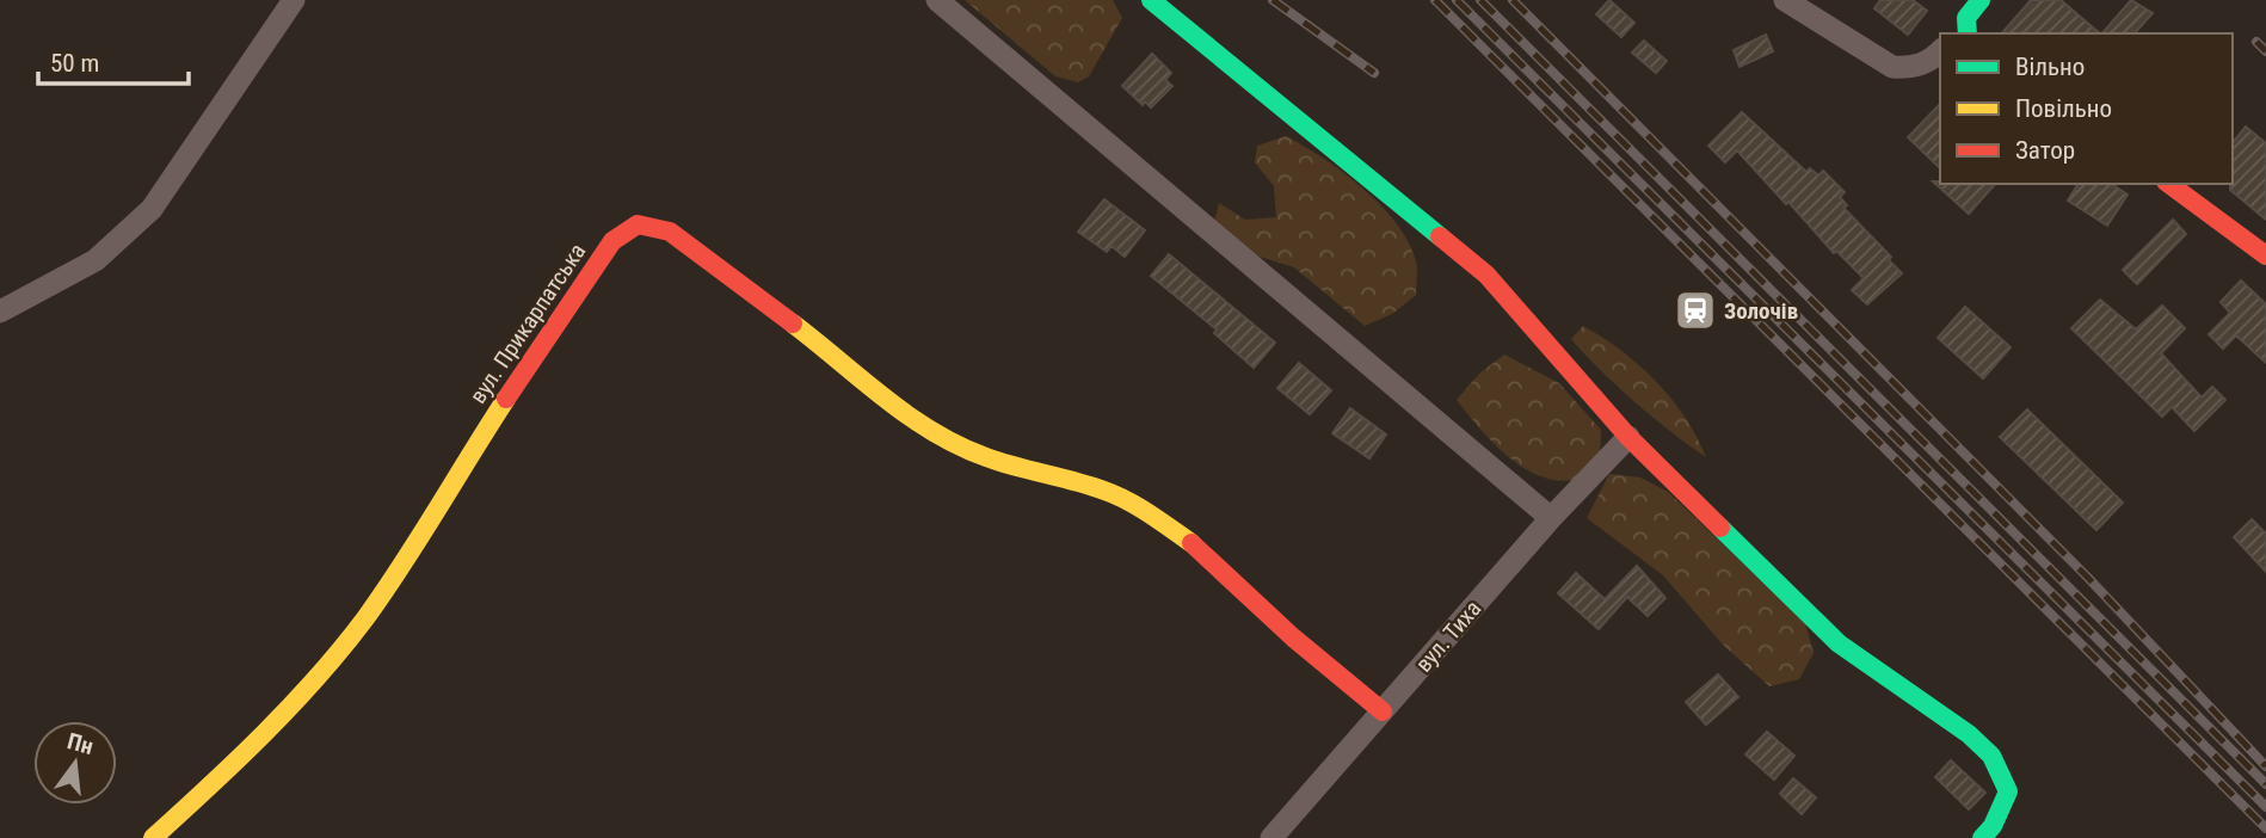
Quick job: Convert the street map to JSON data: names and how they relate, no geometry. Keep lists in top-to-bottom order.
{
  "streets": {
    "street": ["вул. Прикарпатська", "вул. Тиха"]
  },
  "crossings": [
    ["вул. Прикарпатська", "вул. Тиха"]
  ],
  "places": {
    "station": ["Золочів"]
  },
  "legend": ["Вільно", "Повільно", "Затор"],
  "scale_bar": "50 m",
  "north": "top"
}
